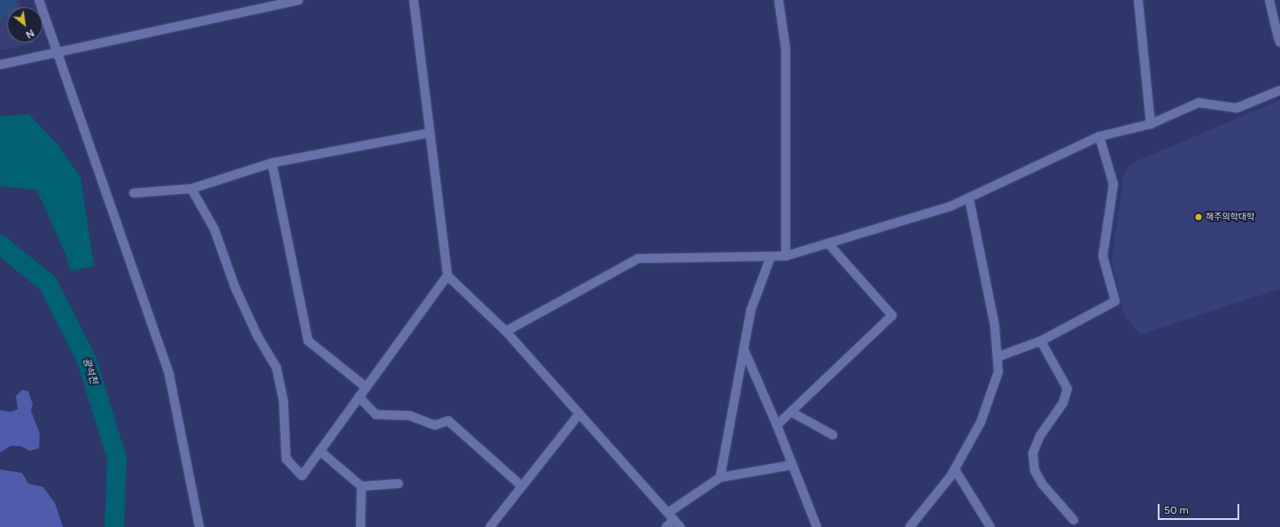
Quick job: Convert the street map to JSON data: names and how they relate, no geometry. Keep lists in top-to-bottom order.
{
  "water": ["광석천"],
  "places": ["해주의학대학"],
  "scale_bar": "50 m",
  "north": "bottom right"
}
